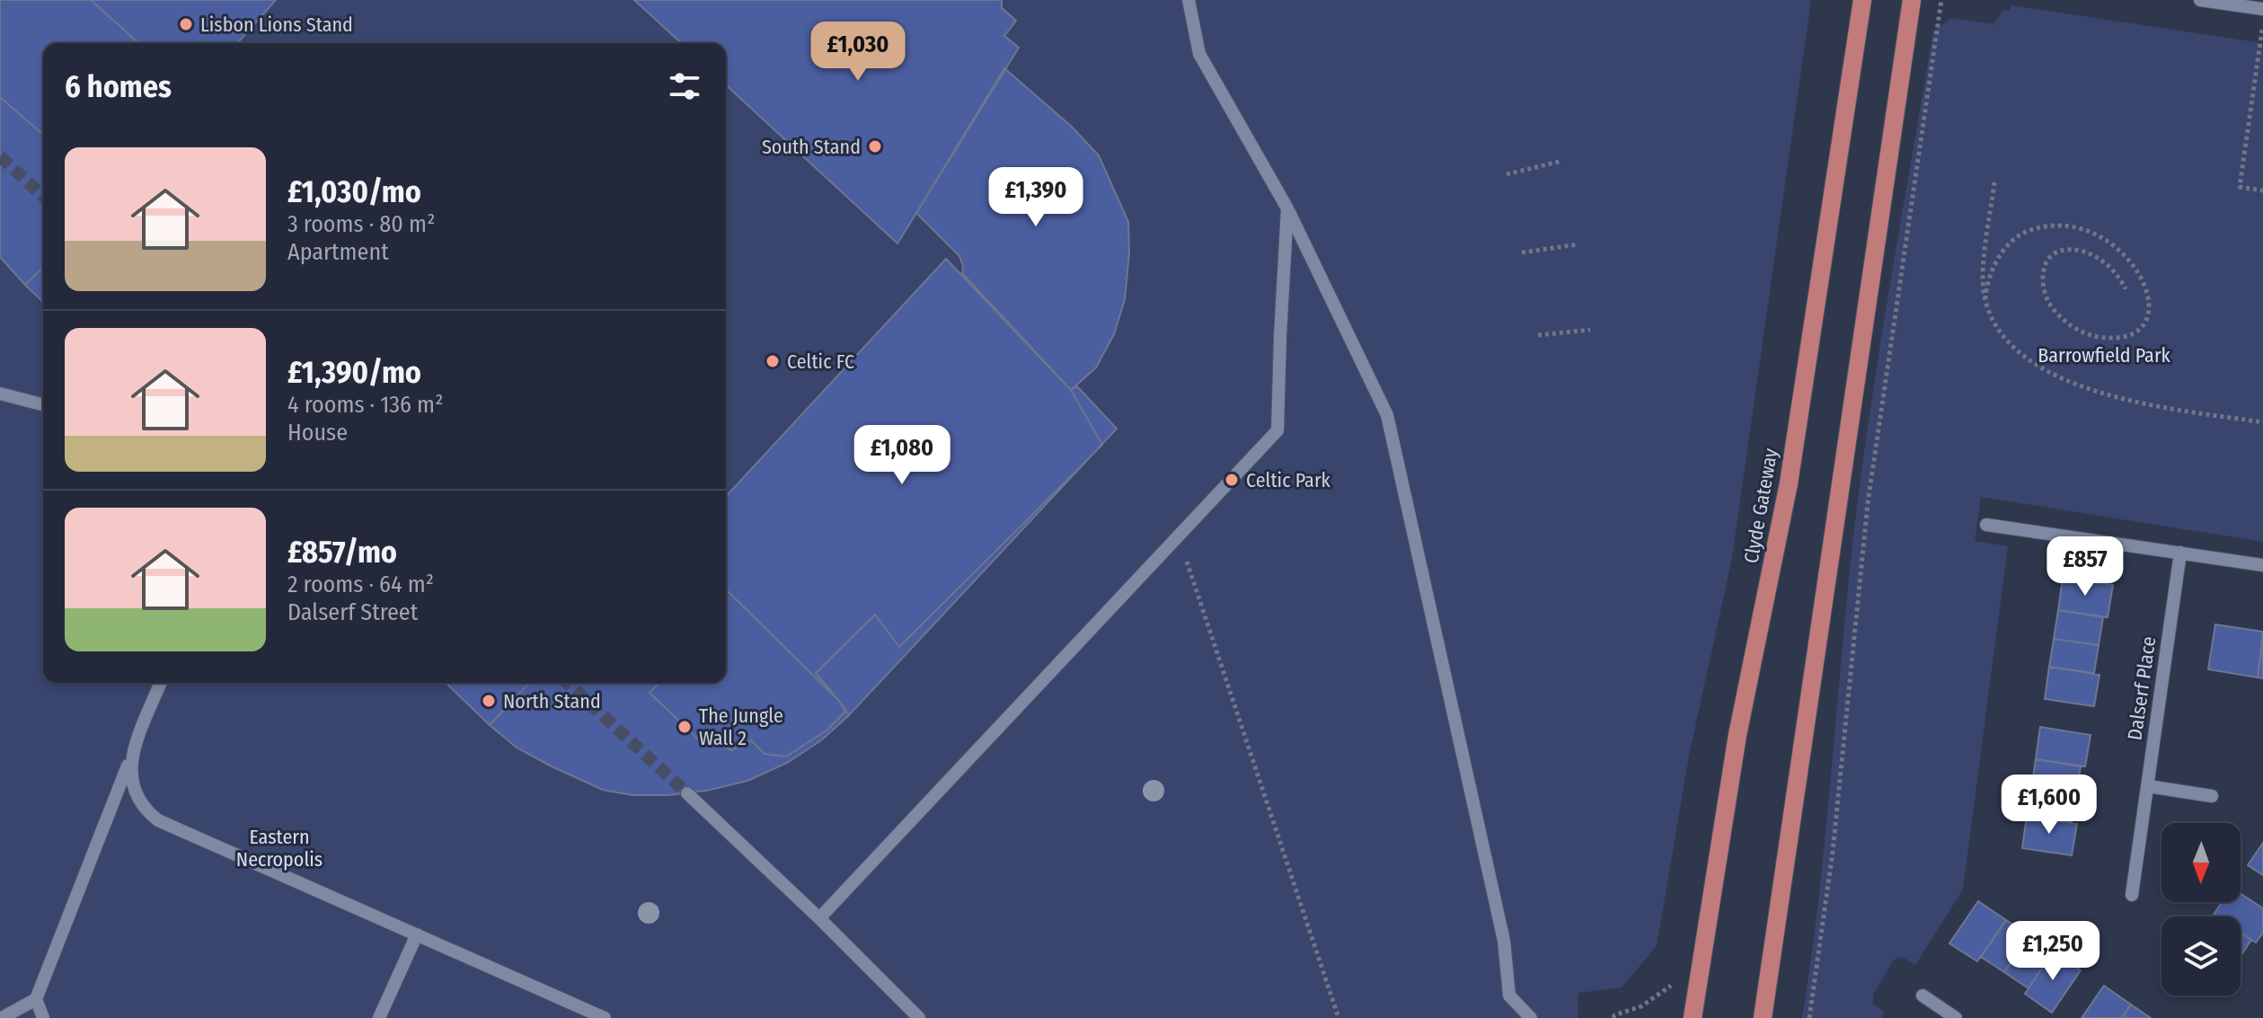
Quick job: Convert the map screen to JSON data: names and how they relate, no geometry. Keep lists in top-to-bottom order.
{
  "streets": {
    "main road": ["Clyde Gateway"],
    "street": ["Dalserf Place"]
  },
  "parks": ["Barrowfield Park", "Eastern Necropolis"],
  "places": [
    "Lisbon Lions Stand",
    "South Stand",
    "Celtic FC",
    "Celtic Park",
    "North Stand",
    "The Jungle Wall 2"
  ],
  "north": "bottom",
  "page": {
    "price": [
      "£1,030",
      "£1,390",
      "£1,080",
      "£857",
      "£1,600",
      "£1,250"
    ],
    "heading": "6 homes",
    "list": [
      {
        "name": "£1,030/mo",
        "note": "3 rooms · 80 m² · Apartment"
      },
      {
        "name": "£1,390/mo",
        "note": "4 rooms · 136 m² · House"
      },
      {
        "name": "£857/mo",
        "note": "2 rooms · 64 m² · Dalserf Street"
      }
    ]
  }
}
